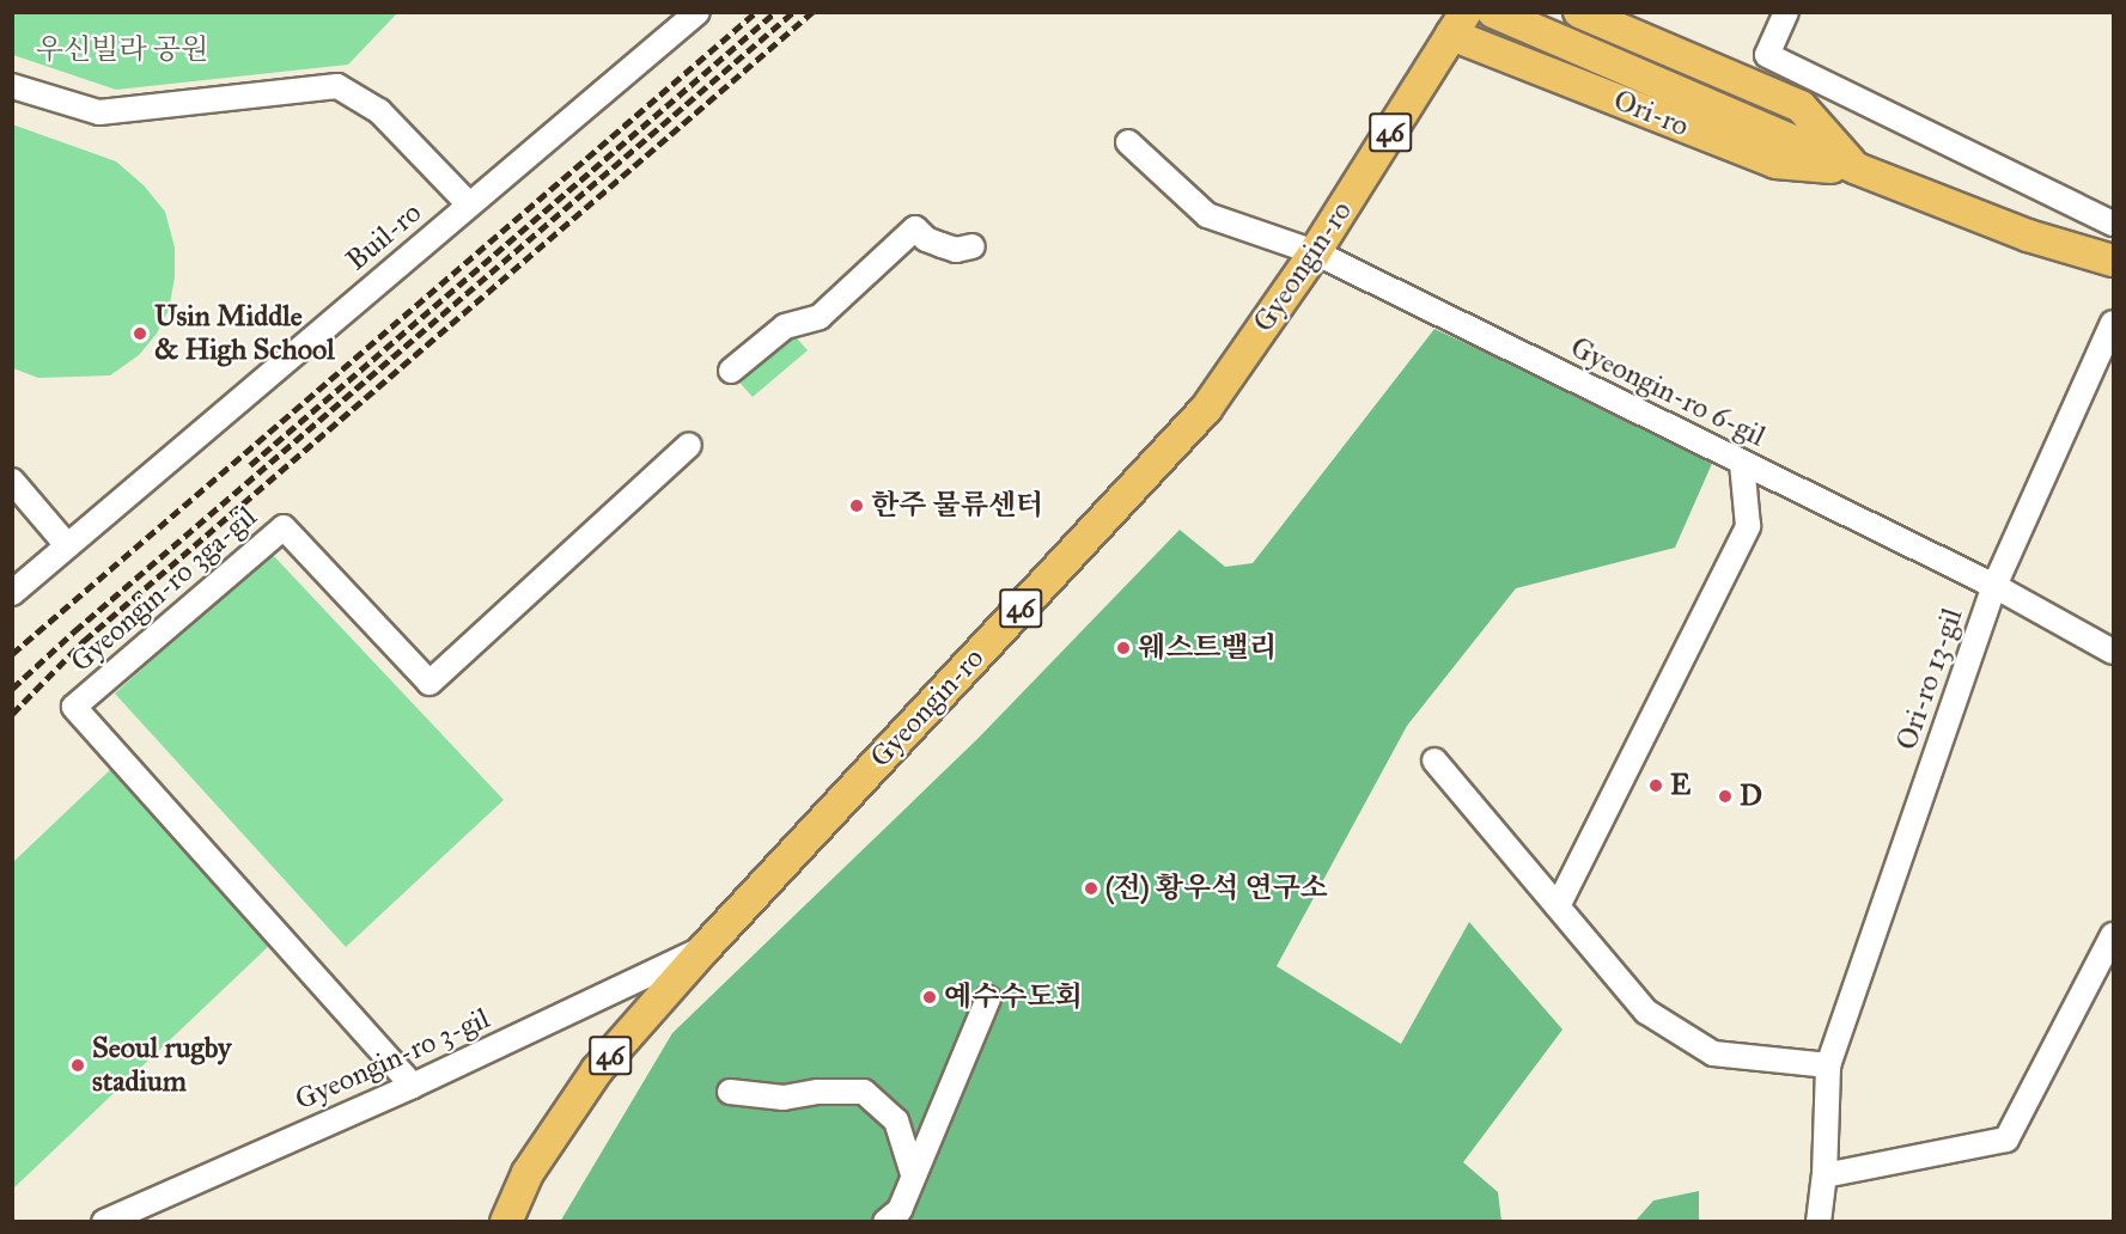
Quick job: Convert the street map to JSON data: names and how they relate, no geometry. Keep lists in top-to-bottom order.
{
  "streets": {
    "main road": ["Ori-ro", "46", "Gyeongin-ro"],
    "street": [
      "Buil-ro",
      "Gyeongin-ro 6-gil",
      "Gyeongin-ro 3ga-gil",
      "Ori-ro 13-gil",
      "Gyeongin-ro 3-gil"
    ]
  },
  "crossings": [
    ["Ori-ro", "Gyeongin-ro"],
    ["Gyeongin-ro", "Gyeongin-ro 6-gil"],
    ["Gyeongin-ro", "Gyeongin-ro 3-gil"],
    ["Gyeongin-ro 6-gil", "Ori-ro 13-gil"],
    ["Gyeongin-ro 3ga-gil", "Gyeongin-ro 3-gil"]
  ],
  "parks": ["우신빌라 공원"],
  "places": [
    "Usin Middle & High School",
    "한주 물류센터",
    "웨스트밸리",
    "E",
    "D",
    "(전) 황우석 연구소",
    "예수수도회",
    "Seoul rugby stadium"
  ]
}
